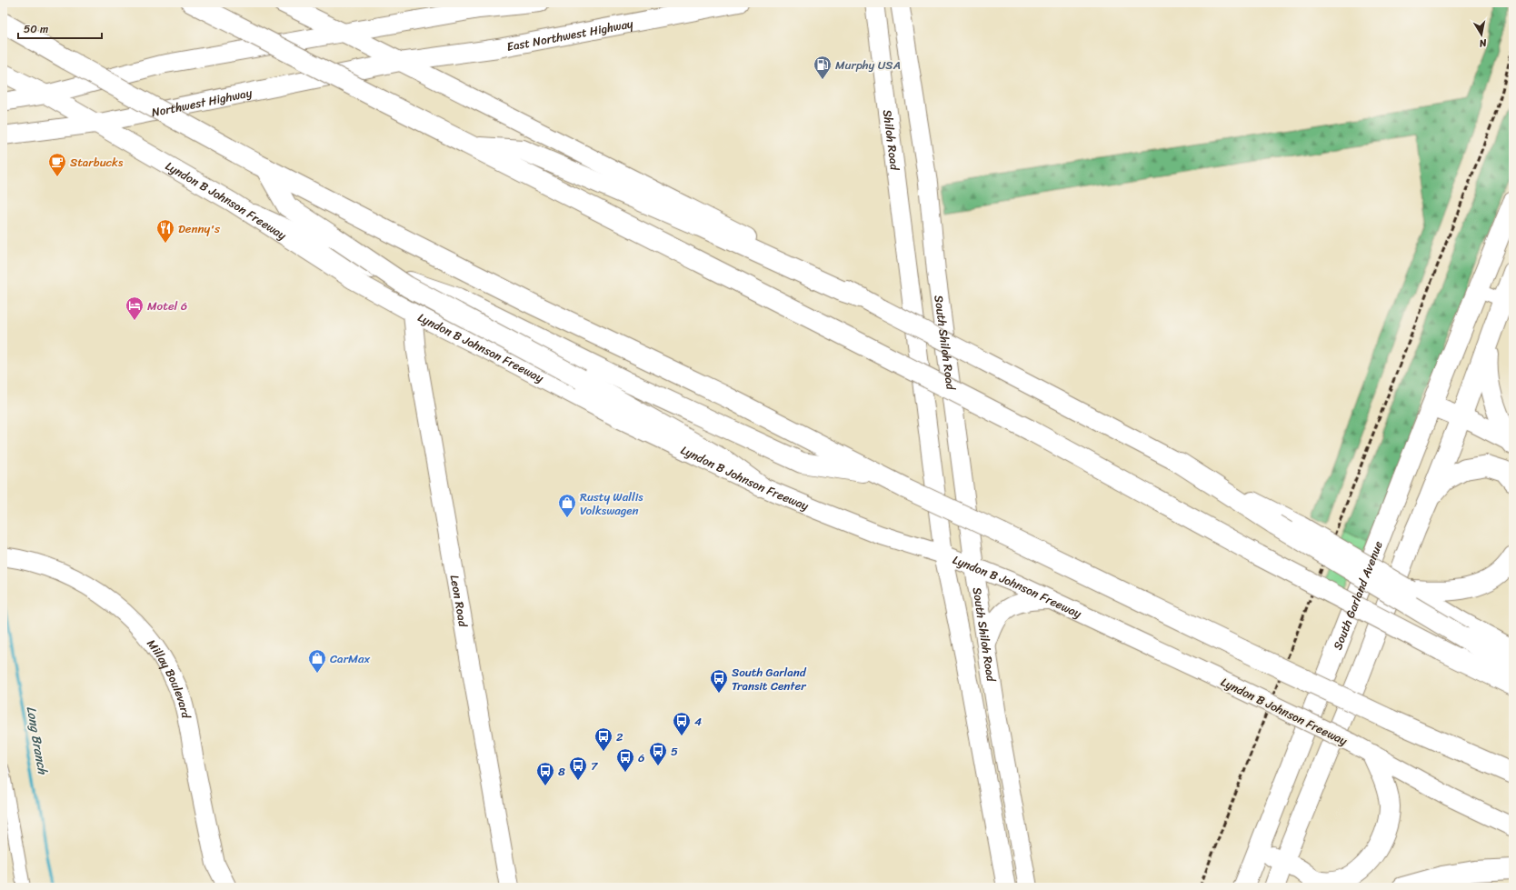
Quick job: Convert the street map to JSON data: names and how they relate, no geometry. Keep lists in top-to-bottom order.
{
  "streets": {
    "main road": [
      "East Northwest Highway",
      "Northwest Highway",
      "Shiloh Road",
      "Lyndon B Johnson Freeway",
      "South Shiloh Road",
      "South Garland Avenue",
      "Leon Road",
      "Millay Boulevard"
    ]
  },
  "crossings": [
    ["East Northwest Highway", "Northwest Highway"],
    ["Northwest Highway", "Lyndon B Johnson Freeway"],
    ["Shiloh Road", "South Shiloh Road"],
    ["Lyndon B Johnson Freeway", "South Shiloh Road"],
    ["Lyndon B Johnson Freeway", "Leon Road"]
  ],
  "water": ["Long Branch"],
  "places": {
    "fuel station": ["Murphy USA"],
    "cafe": ["Starbucks"],
    "restaurant": ["Denny's"],
    "hotel": ["Motel 6"],
    "shop": ["Rusty Wallis Volkswagen", "CarMax"],
    "bus stop": [
      "South Garland Transit Center",
      "4",
      "2",
      "5",
      "6",
      "7",
      "8"
    ]
  },
  "scale_bar": "50 m",
  "north": "bottom"
}
